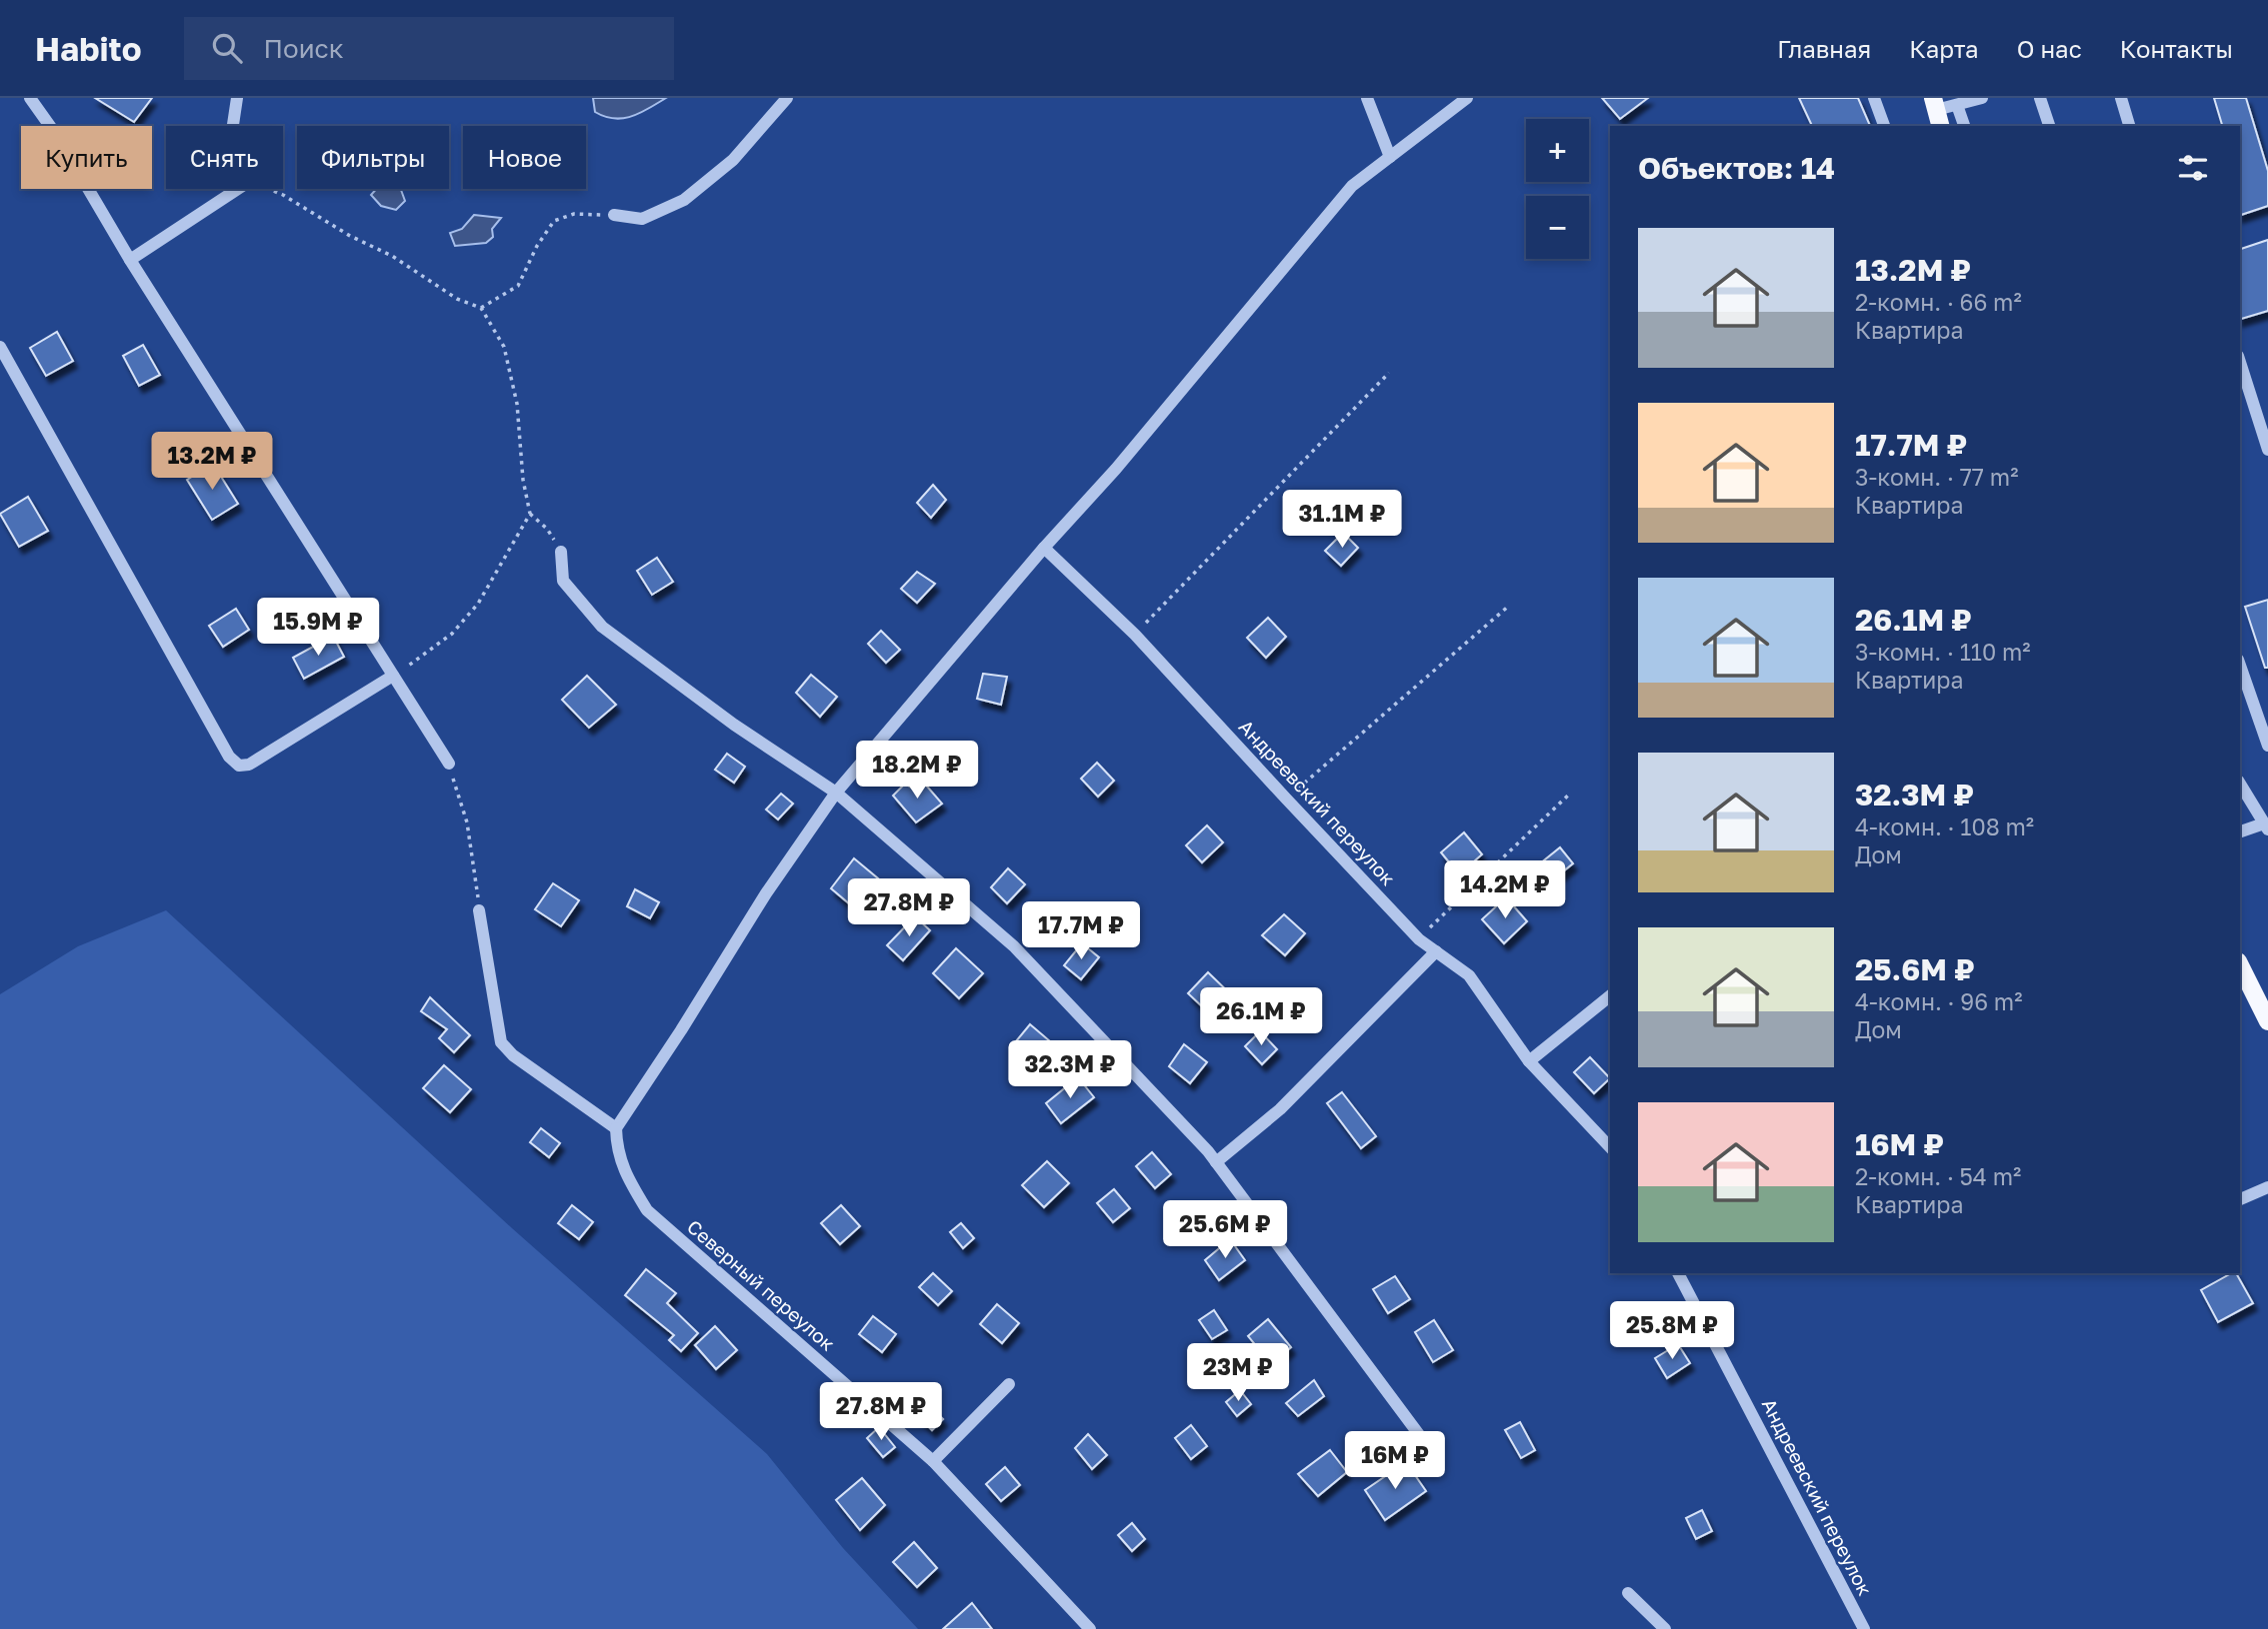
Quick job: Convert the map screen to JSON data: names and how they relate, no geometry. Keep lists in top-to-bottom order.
{
  "streets": {
    "street": ["Андреевский переулок", "Северный переулок"]
  },
  "page": {
    "header": "Habito",
    "search": "Поиск",
    "nav": [
      "Главная",
      "Карта",
      "О нас",
      "Контакты"
    ],
    "map_buttons": ["+", "−"],
    "chip": [
      "Купить",
      "Снять",
      "Фильтры",
      "Новое"
    ],
    "heading": "Объектов: 14",
    "list": [
      {
        "name": "13.2M ₽",
        "note": "2-комн. · 66 m² · Квартира"
      },
      {
        "name": "17.7M ₽",
        "note": "3-комн. · 77 m² · Квартира"
      },
      {
        "name": "26.1M ₽",
        "note": "3-комн. · 110 m² · Квартира"
      },
      {
        "name": "32.3M ₽",
        "note": "4-комн. · 108 m² · Дом"
      },
      {
        "name": "25.6M ₽",
        "note": "4-комн. · 96 m² · Дом"
      },
      {
        "name": "16M ₽",
        "note": "2-комн. · 54 m² · Квартира"
      }
    ],
    "price": [
      "13.2M ₽",
      "31.1M ₽",
      "15.9M ₽",
      "18.2M ₽",
      "14.2M ₽",
      "27.8M ₽",
      "17.7M ₽",
      "26.1M ₽",
      "32.3M ₽",
      "25.6M ₽",
      "25.8M ₽",
      "23M ₽",
      "27.8M ₽",
      "16M ₽"
    ]
  }
}
